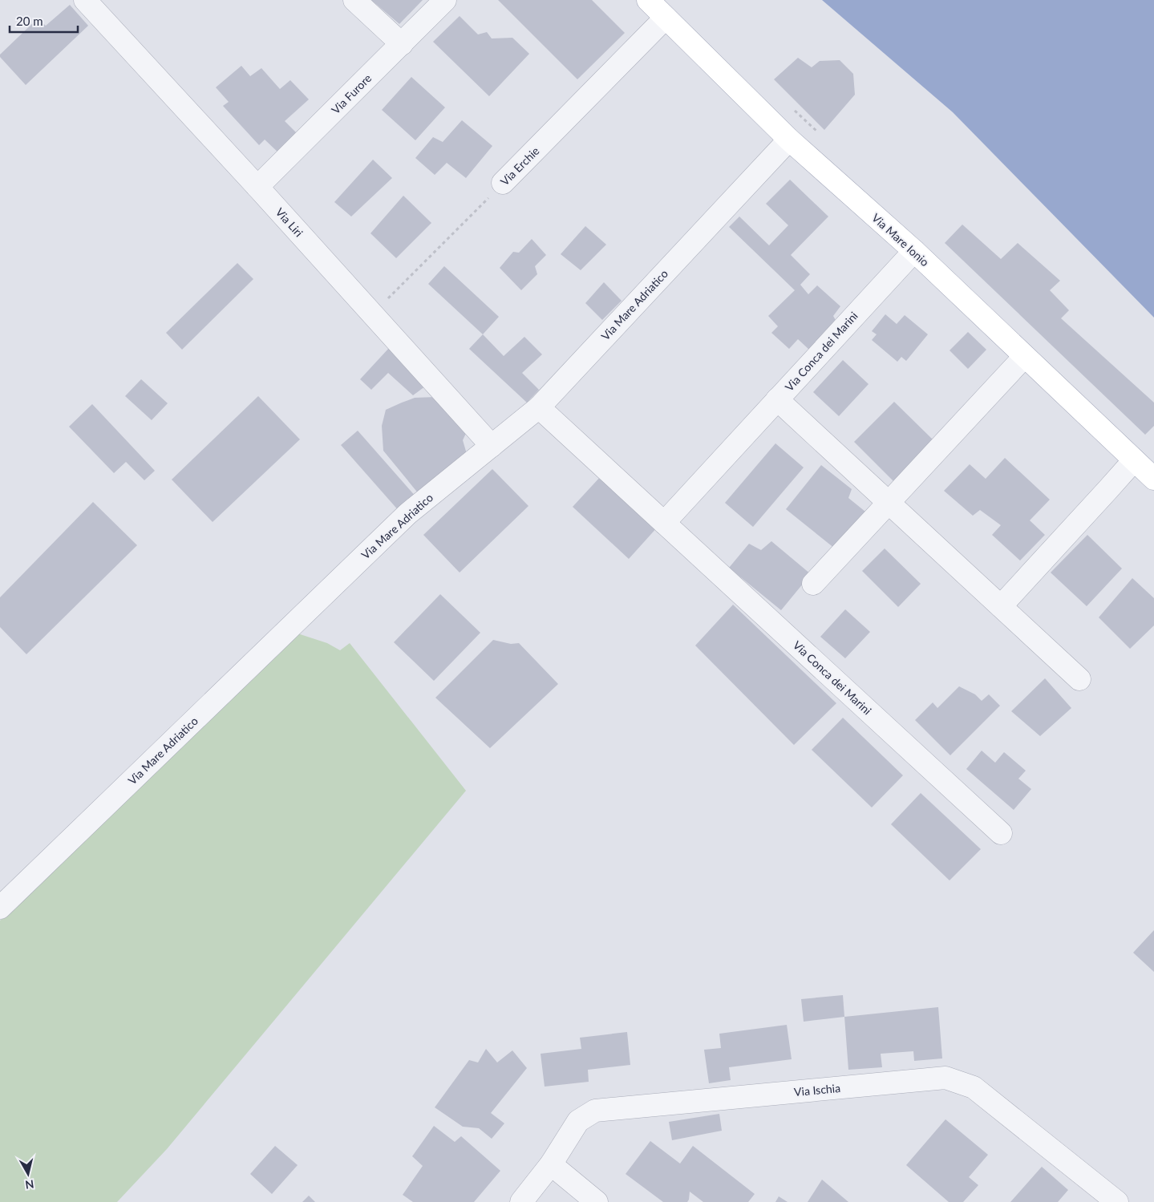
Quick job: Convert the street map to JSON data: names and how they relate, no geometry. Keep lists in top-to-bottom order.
{
  "streets": {
    "main road": ["Via Mare Ionio"],
    "street": [
      "Via Furore",
      "Via Erchie",
      "Via Liri",
      "Via Mare Adriatico",
      "Via Conca dei Marini",
      "Via Ischia"
    ]
  },
  "crossings": [
    ["Via Furore", "Via Liri"],
    ["Via Erchie", "Via Liri"],
    ["Via Erchie", "Via Mare Ionio"],
    ["Via Liri", "Via Mare Adriatico"],
    ["Via Mare Ionio", "Via Mare Adriatico"],
    ["Via Mare Ionio", "Via Conca dei Marini"],
    ["Via Mare Adriatico", "Via Conca dei Marini"]
  ],
  "scale_bar": "20 m",
  "north": "bottom"
}
